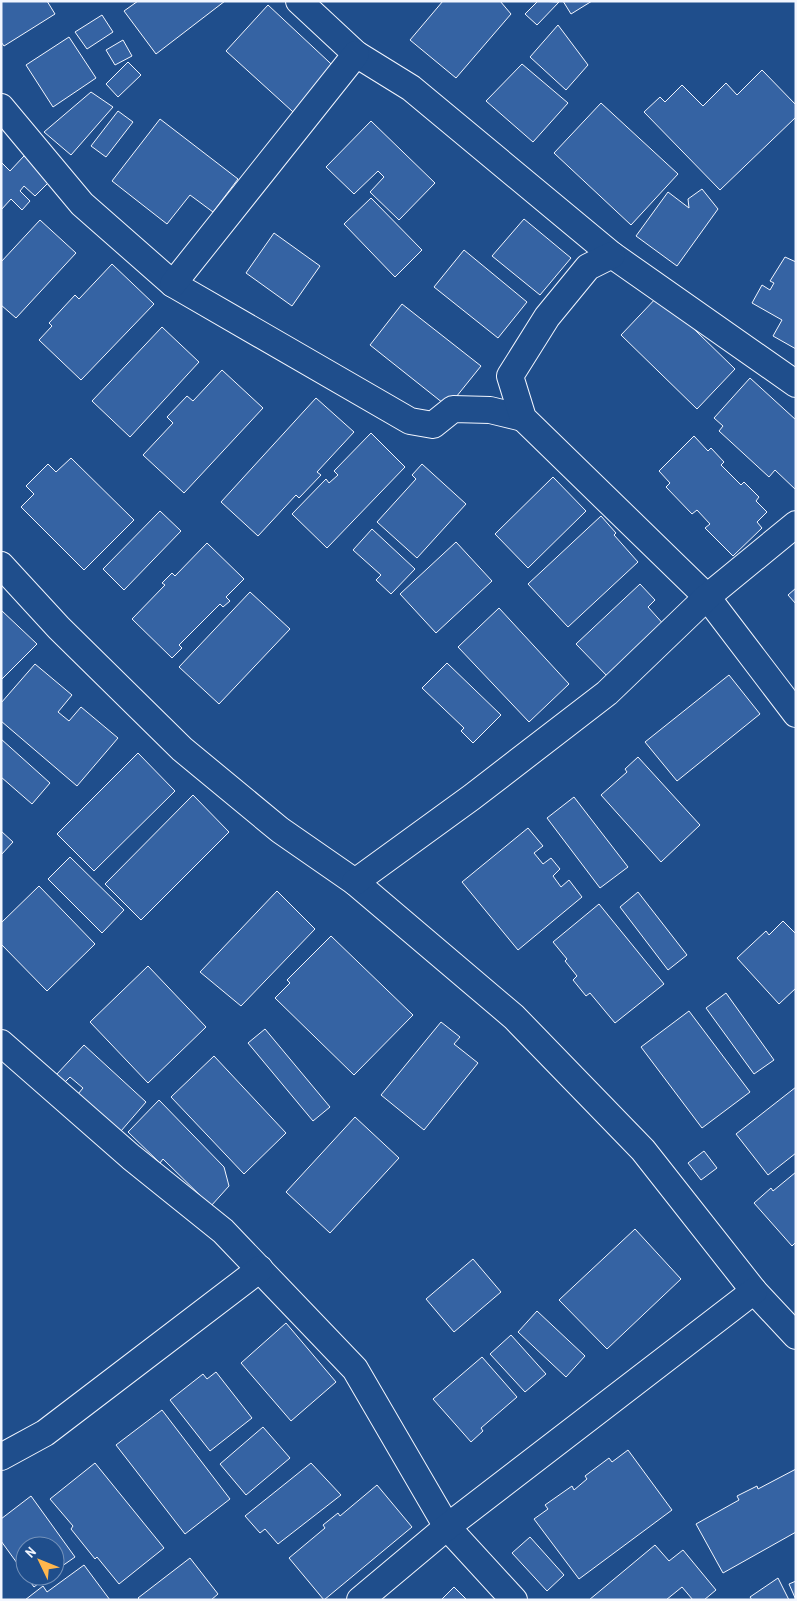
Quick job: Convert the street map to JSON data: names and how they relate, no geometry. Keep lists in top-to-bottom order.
{
  "north": "top left"
}
